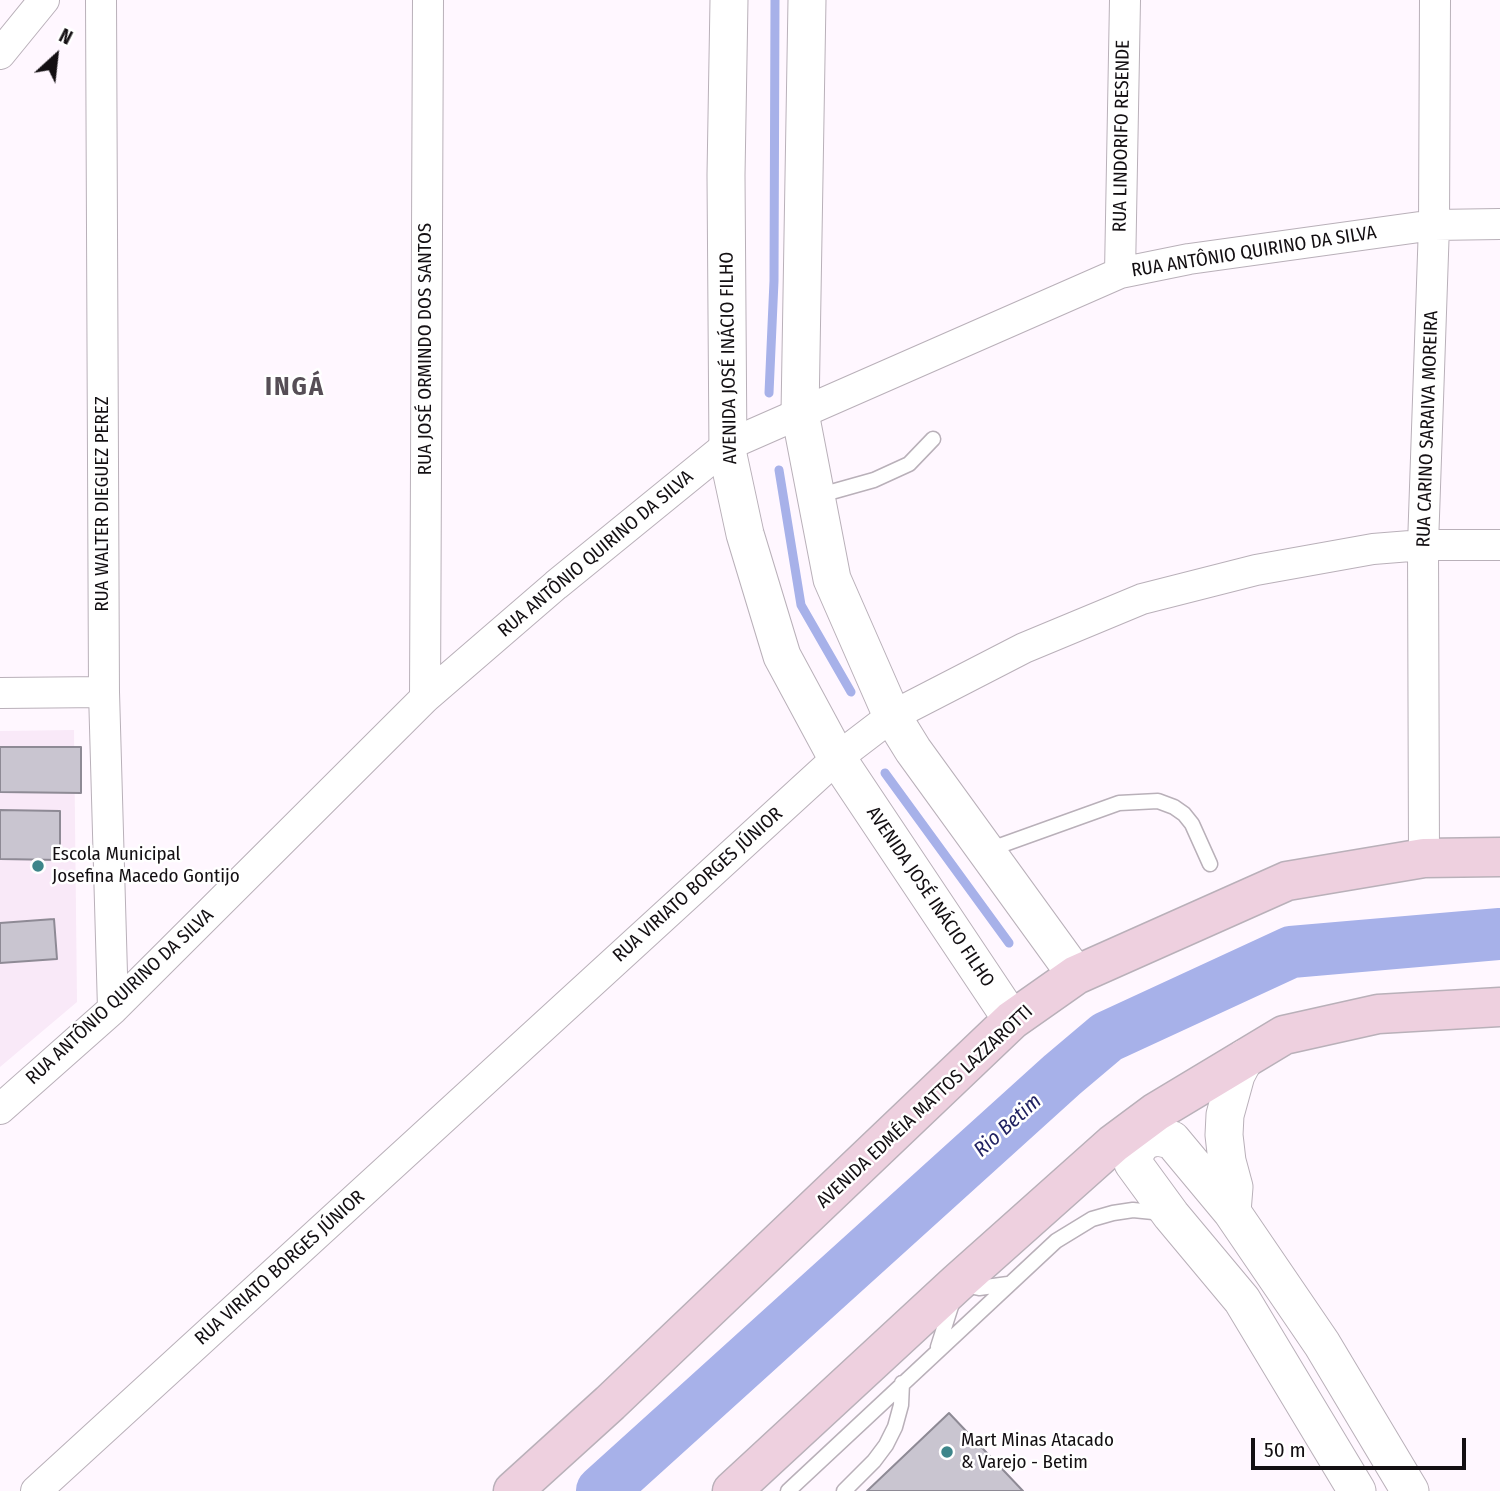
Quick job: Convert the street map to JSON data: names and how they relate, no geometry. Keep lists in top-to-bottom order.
{
  "streets": {
    "main road": ["AVENIDA EDMÉIA MATTOS LAZZAROTTI"],
    "street": [
      "RUA LINDORIFO RESENDE",
      "RUA ANTÔNIO QUIRINO DA SILVA",
      "RUA JOSÉ ORMINDO DOS SANTOS",
      "AVENIDA JOSÉ INÁCIO FILHO",
      "RUA CARINO SARAIVA MOREIRA",
      "RUA WALTER DIEGUEZ PEREZ",
      "RUA VIRIATO BORGES JÚNIOR"
    ]
  },
  "crossings": [
    ["RUA LINDORIFO RESENDE", "RUA ANTÔNIO QUIRINO DA SILVA"],
    ["RUA ANTÔNIO QUIRINO DA SILVA", "RUA JOSÉ ORMINDO DOS SANTOS"],
    ["RUA ANTÔNIO QUIRINO DA SILVA", "AVENIDA JOSÉ INÁCIO FILHO"],
    ["RUA ANTÔNIO QUIRINO DA SILVA", "RUA CARINO SARAIVA MOREIRA"],
    ["RUA ANTÔNIO QUIRINO DA SILVA", "RUA WALTER DIEGUEZ PEREZ"],
    ["AVENIDA JOSÉ INÁCIO FILHO", "RUA VIRIATO BORGES JÚNIOR"],
    ["AVENIDA JOSÉ INÁCIO FILHO", "AVENIDA EDMÉIA MATTOS LAZZAROTTI"],
    ["RUA CARINO SARAIVA MOREIRA", "RUA VIRIATO BORGES JÚNIOR"],
    ["RUA CARINO SARAIVA MOREIRA", "AVENIDA EDMÉIA MATTOS LAZZAROTTI"]
  ],
  "districts": ["INGÁ"],
  "water": ["Rio Betim"],
  "places": ["Escola Municipal Josefina Macedo Gontijo", "Mart Minas Atacado & Varejo - Betim"],
  "scale_bar": "50 m",
  "north": "top right"
}
